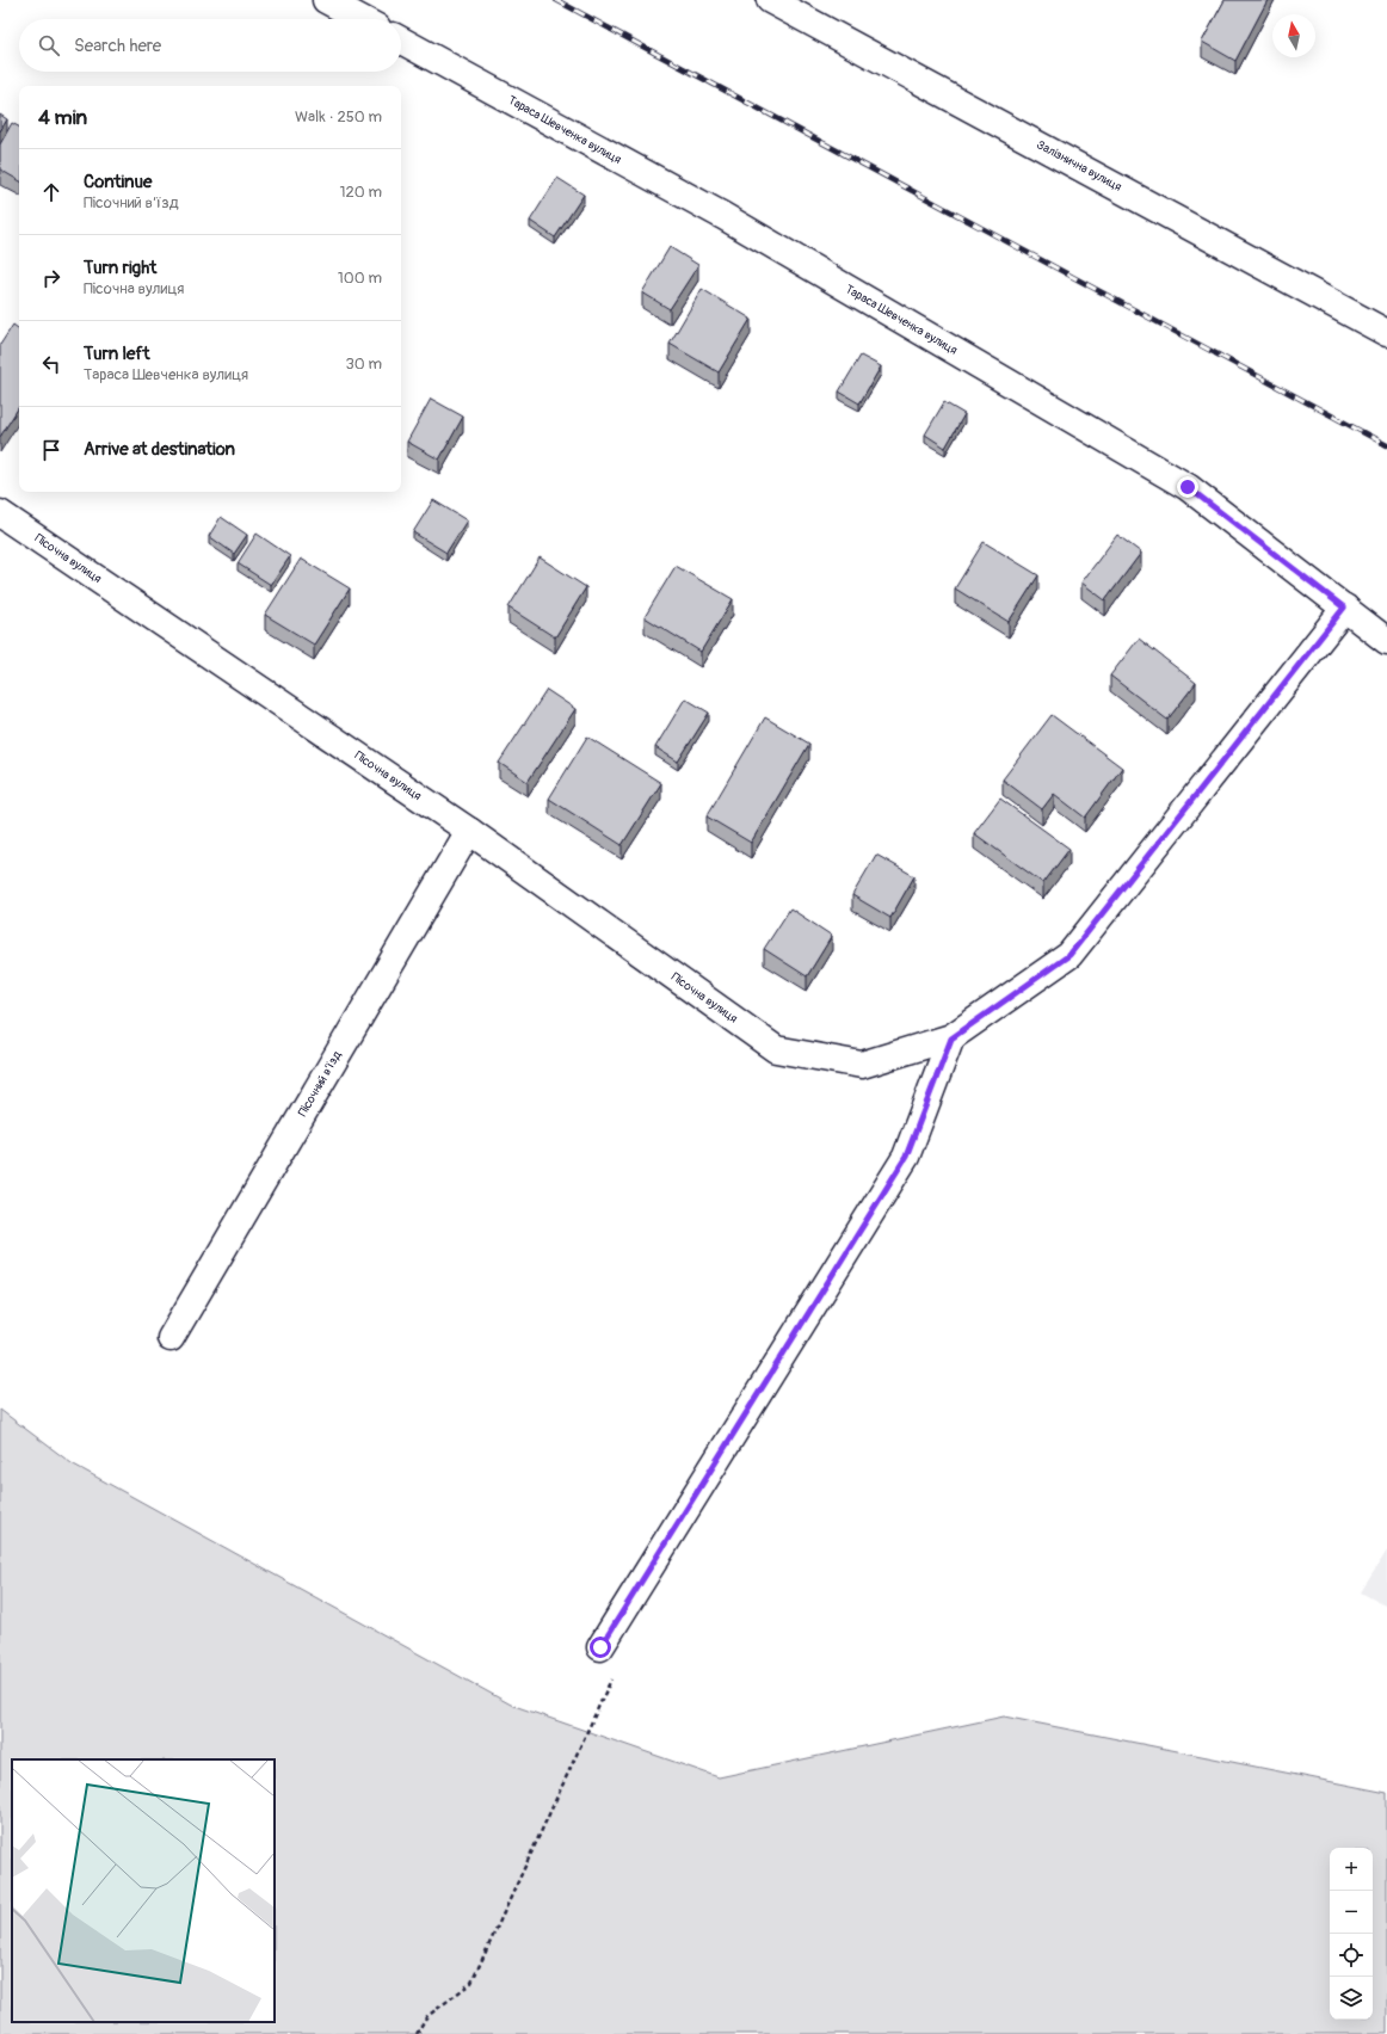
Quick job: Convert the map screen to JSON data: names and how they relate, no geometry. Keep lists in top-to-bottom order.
{
  "streets": {
    "street": [
      "Тараса Шевченка вулиця",
      "Залізнична вулиця",
      "Пісочна вулиця",
      "Пісочний в’їзд"
    ]
  },
  "crossings": [
    ["Тараса Шевченка вулиця", "Пісочна вулиця"],
    ["Пісочна вулиця", "Пісочний в’їзд"]
  ],
  "north": "top",
  "page": {
    "search": "Search here",
    "heading": ["4 min", "Walk · 250 m"],
    "list": [
      ["Continue", "Пісочний в’їзд", "120 m"],
      ["Turn right", "Пісочна вулиця", "100 m"],
      ["Turn left", "Тараса Шевченка вулиця", "30 m"],
      "Arrive at destination"
    ],
    "map_buttons": ["+", "−"]
  }
}
